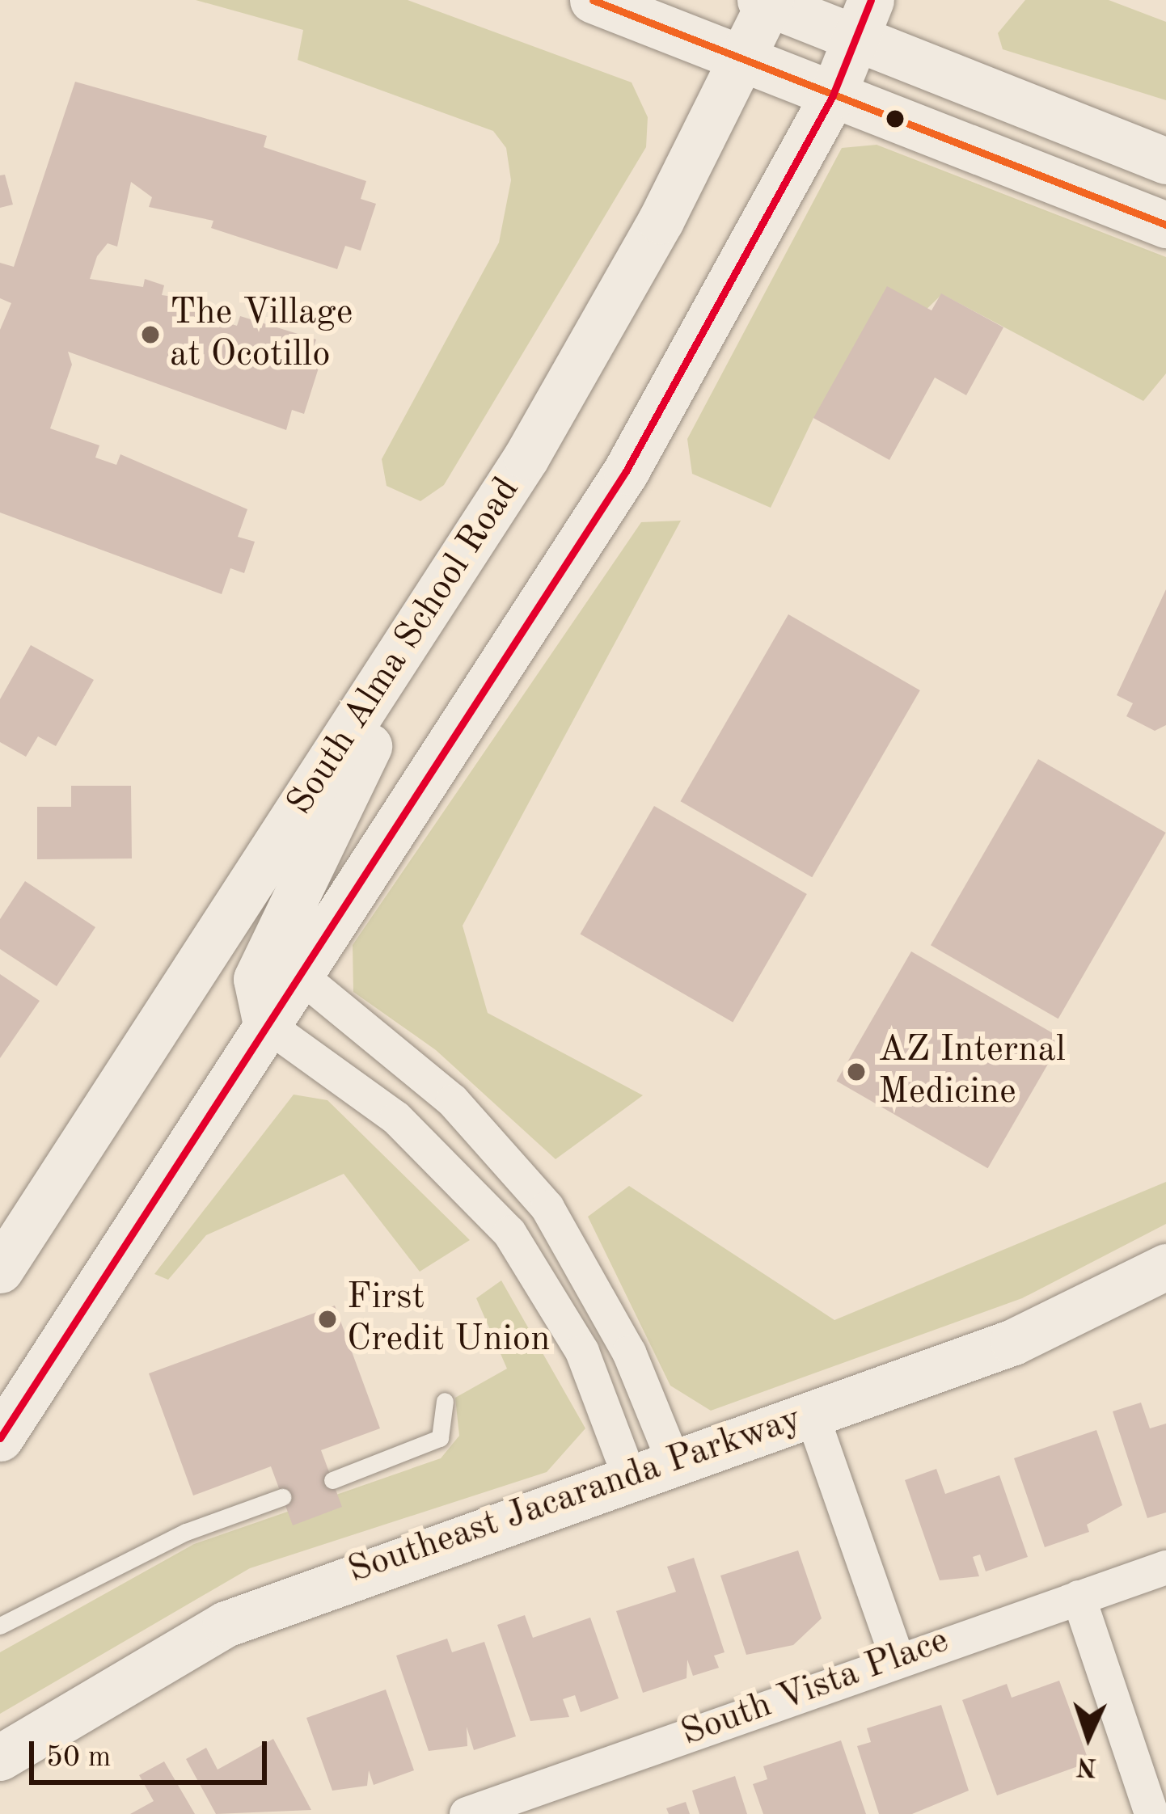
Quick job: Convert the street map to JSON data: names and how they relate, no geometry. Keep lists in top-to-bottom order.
{
  "streets": {
    "main road": ["South Alma School Road", "Southeast Jacaranda Parkway"],
    "street": ["South Vista Place"]
  },
  "places": ["The Village at Ocotillo", "AZ Internal Medicine", "First Credit Union"],
  "scale_bar": "50 m",
  "north": "bottom"
}
